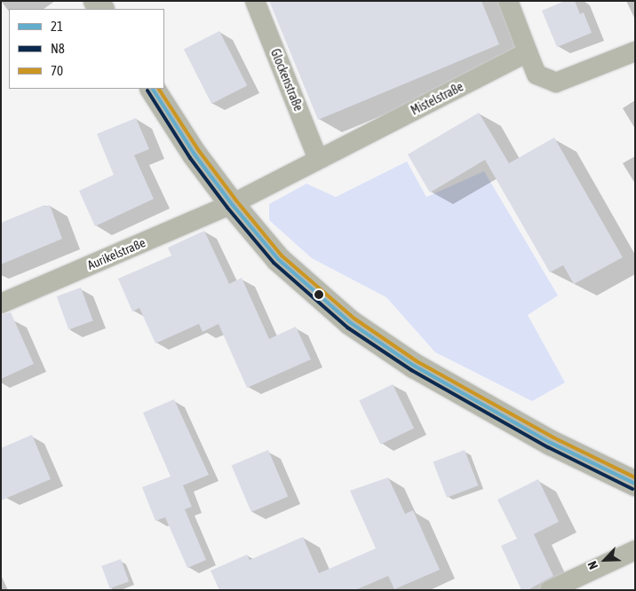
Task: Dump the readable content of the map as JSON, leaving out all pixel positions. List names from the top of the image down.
{
  "streets": {
    "street": ["Glockenstraße", "Mistelstraße", "Aurikelstraße"]
  },
  "crossings": [
    ["Glockenstraße", "Mistelstraße"],
    ["Mistelstraße", "Aurikelstraße"]
  ],
  "lines": ["transit line 21", "transit line 70", "transit line N8"],
  "legend": ["21", "N8", "70"],
  "north": "bottom left"
}
